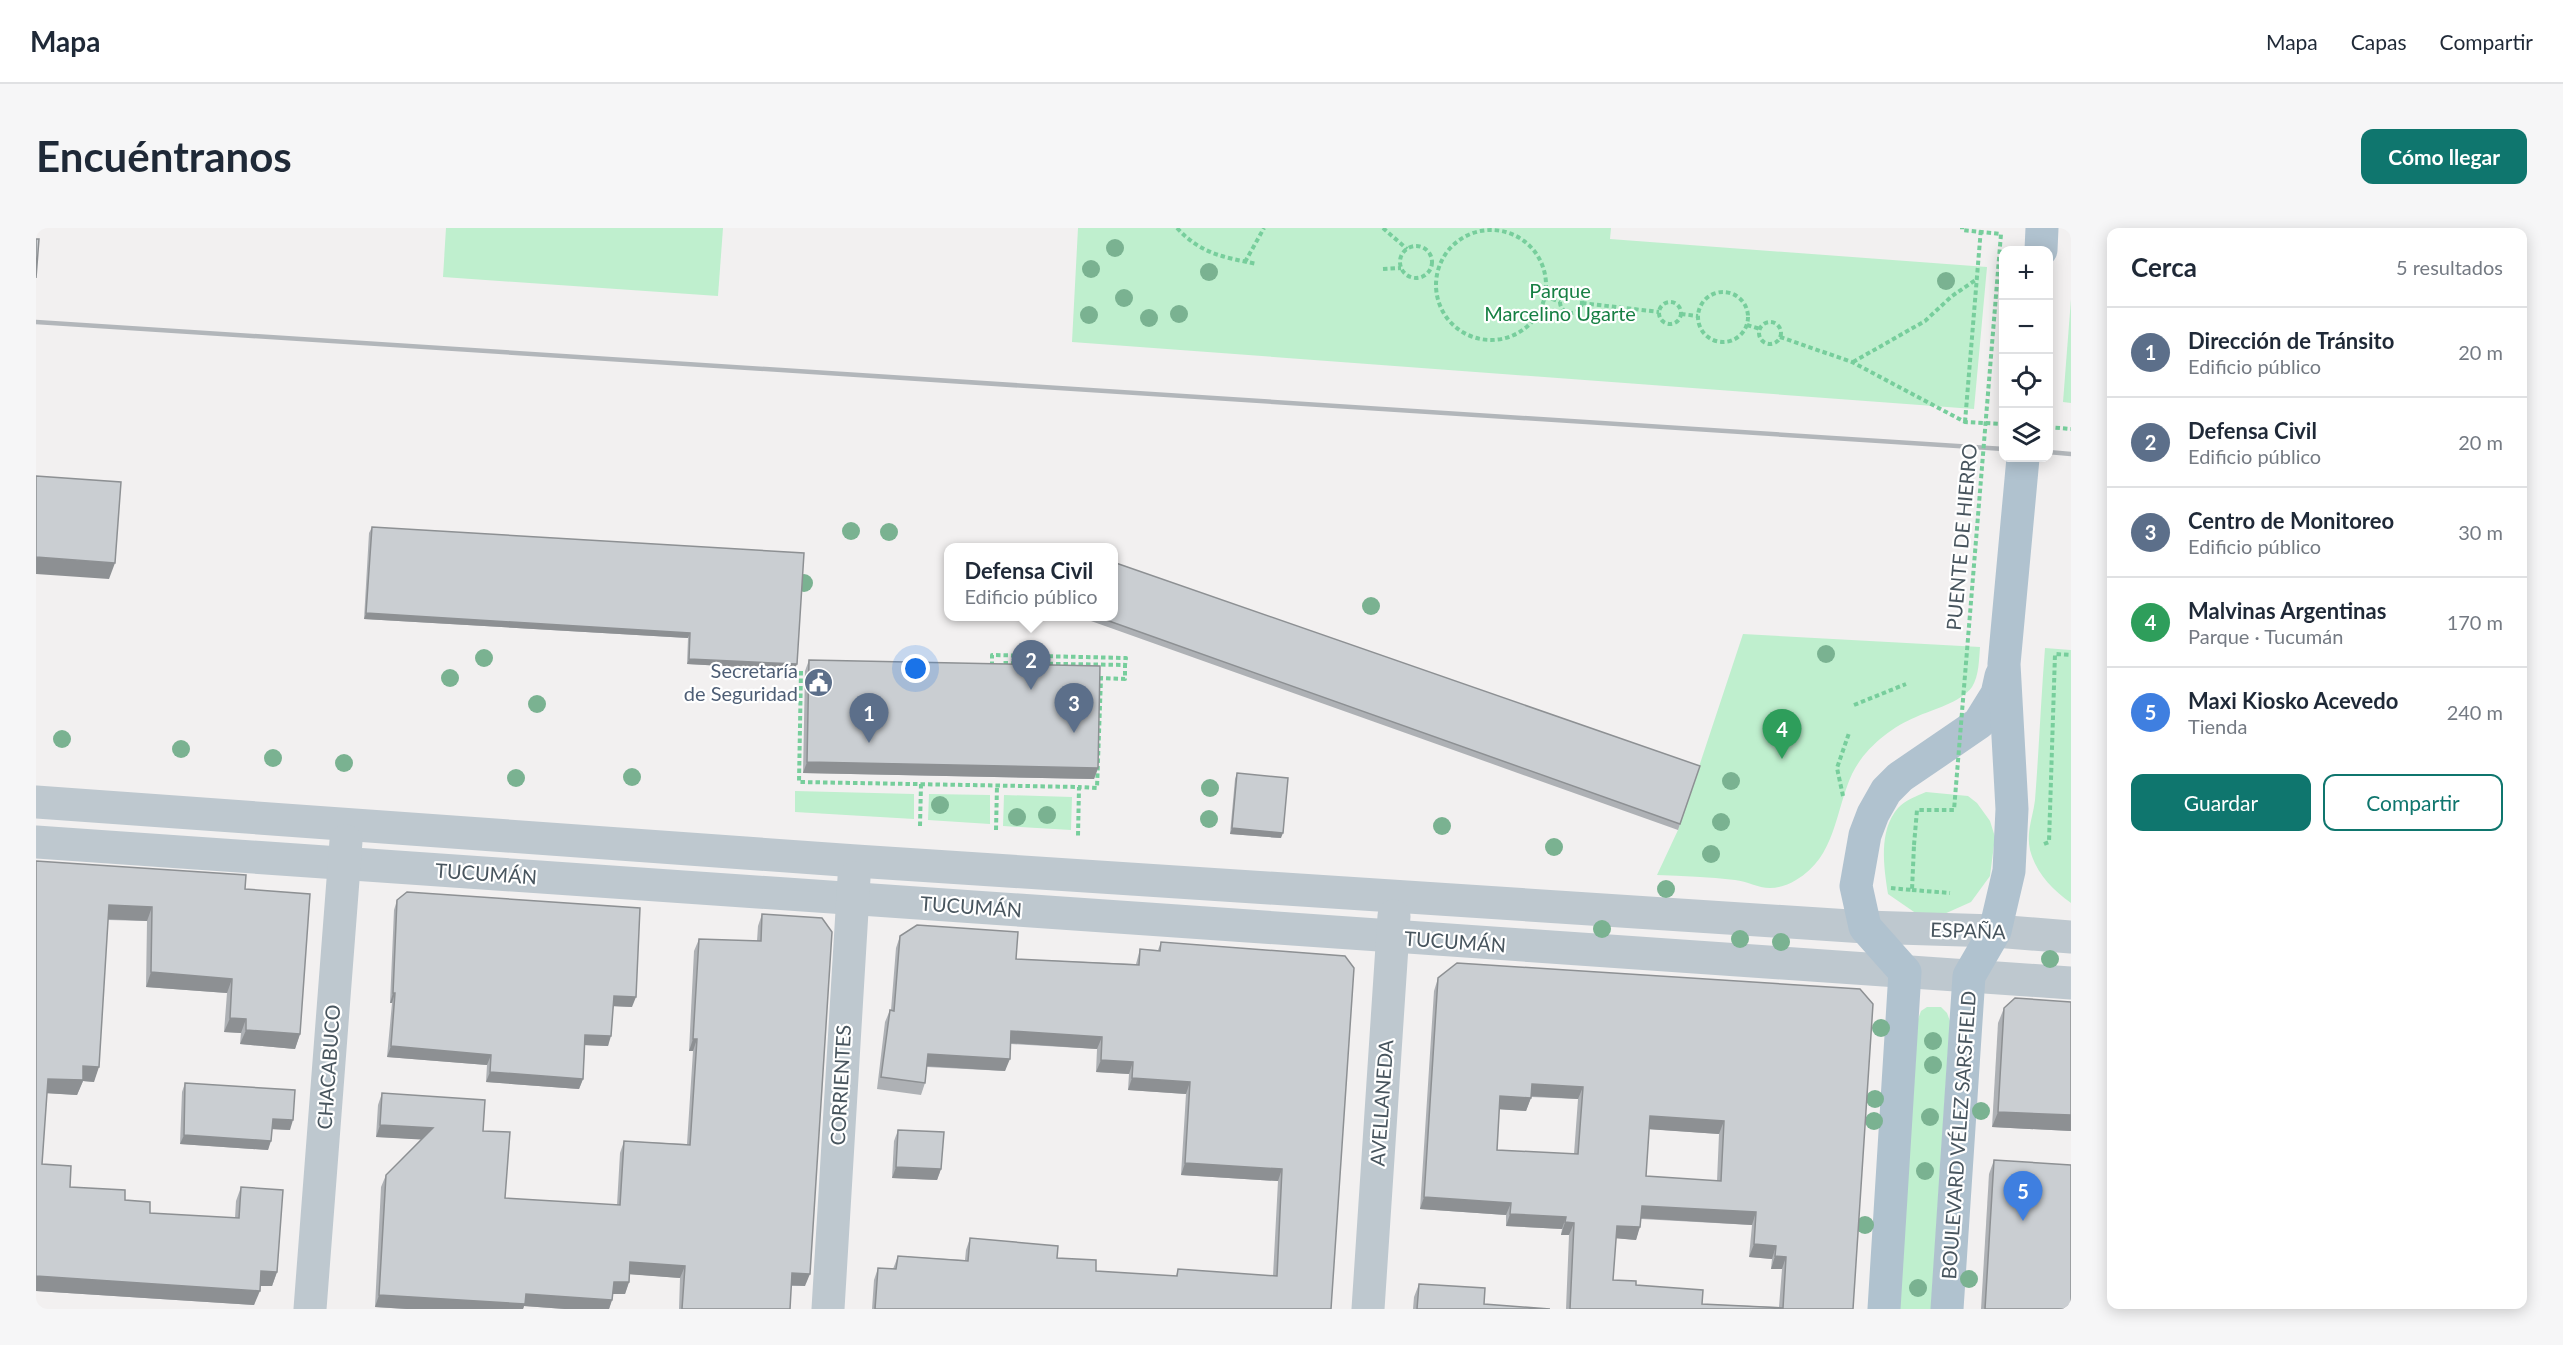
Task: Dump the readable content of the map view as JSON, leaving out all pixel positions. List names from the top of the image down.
{
  "streets": {
    "main road": ["BOULEVARD VÉLEZ SARSFIELD"],
    "street": [
      "TUCUMÁN",
      "ESPAÑA",
      "CHACABUCO",
      "CORRIENTES",
      "AVELLANEDA"
    ],
    "path": ["PUENTE DE HIERRO"]
  },
  "crossings": [
    ["TUCUMÁN", "ESPAÑA"],
    ["TUCUMÁN", "CHACABUCO"],
    ["TUCUMÁN", "CORRIENTES"],
    ["TUCUMÁN", "AVELLANEDA"],
    ["ESPAÑA", "BOULEVARD VÉLEZ SARSFIELD"]
  ],
  "parks": ["Parque Marcelino Ugarte"],
  "places": {
    "public building": ["Secretaría de Seguridad"]
  },
  "page": {
    "header": "Mapa",
    "nav": ["Mapa", "Capas", "Compartir"],
    "buttons": [
      "Cómo llegar",
      ["Guardar", "Compartir"]
    ],
    "title": "Encuéntranos",
    "heading": ["Cerca", "5 resultados"],
    "map_buttons": ["+", "−"],
    "list": [
      {
        "mark": "1",
        "name": "Dirección de Tránsito",
        "note": "Edificio público",
        "value": "20 m"
      },
      {
        "mark": "2",
        "name": "Defensa Civil",
        "note": "Edificio público",
        "value": "20 m"
      },
      {
        "mark": "3",
        "name": "Centro de Monitoreo",
        "note": "Edificio público",
        "value": "30 m"
      },
      {
        "mark": "4",
        "name": "Malvinas Argentinas",
        "note": "Parque · Tucumán",
        "value": "170 m"
      },
      {
        "mark": "5",
        "name": "Maxi Kiosko Acevedo",
        "note": "Tienda",
        "value": "240 m"
      }
    ],
    "popup": ["Defensa Civil", "Edificio público"],
    "pins": [
      "2",
      "3",
      "1",
      "4",
      "5"
    ]
  }
}
